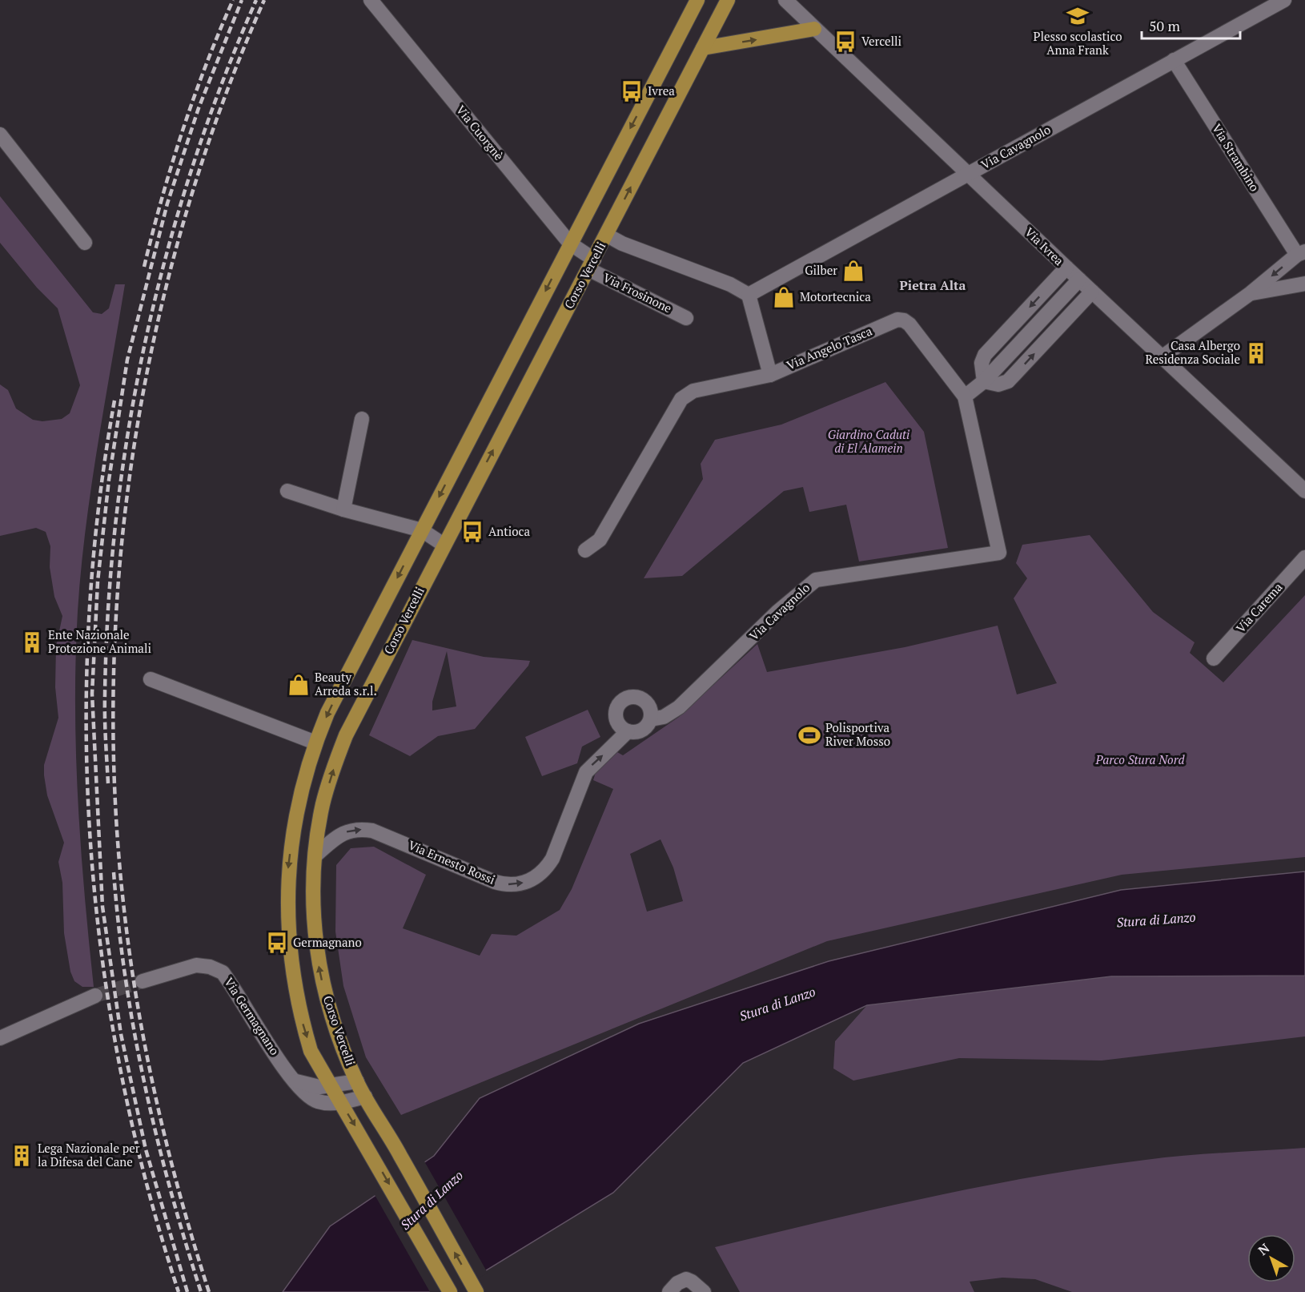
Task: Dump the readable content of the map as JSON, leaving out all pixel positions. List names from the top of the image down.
{
  "streets": {
    "main road": ["Corso Vercelli"],
    "street": [
      "Via Cuorgnè",
      "Via Cavagnolo",
      "Via Strambino",
      "Via Ivrea",
      "Via Frosinone",
      "Via Angelo Tasca",
      "Via Carema",
      "Via Ernesto Rossi",
      "Via Germagnano"
    ]
  },
  "crossings": [
    ["Via Cuorgnè", "Corso Vercelli"],
    ["Via Cuorgnè", "Via Frosinone"],
    ["Via Cavagnolo", "Via Strambino"],
    ["Via Cavagnolo", "Via Ivrea"],
    ["Via Cavagnolo", "Via Angelo Tasca"],
    ["Via Cavagnolo", "Via Ernesto Rossi"],
    ["Corso Vercelli", "Via Frosinone"],
    ["Corso Vercelli", "Via Ernesto Rossi"],
    ["Corso Vercelli", "Via Germagnano"]
  ],
  "one_way": ["Via Ernesto Rossi"],
  "districts": ["Pietra Alta"],
  "water": ["Stura di Lanzo"],
  "parks": ["Giardino Caduti di El Alamein", "Parco Stura Nord"],
  "places": {
    "school or university": ["Plesso scolastico Anna Frank"],
    "bus stop": [
      "Vercelli",
      "Ivrea",
      "Antioca",
      "Germagnano"
    ],
    "shop": ["Gilber", "Motortecnica", "Beauty Arreda s.r.l."],
    "building": ["Casa Albergo Residenza Sociale", "Ente Nazionale Protezione Animali", "Lega Nazionale per la Difesa del Cane"],
    "sports": ["Polisportiva River Mosso"]
  },
  "scale_bar": "50 m",
  "north": "top left"
}
